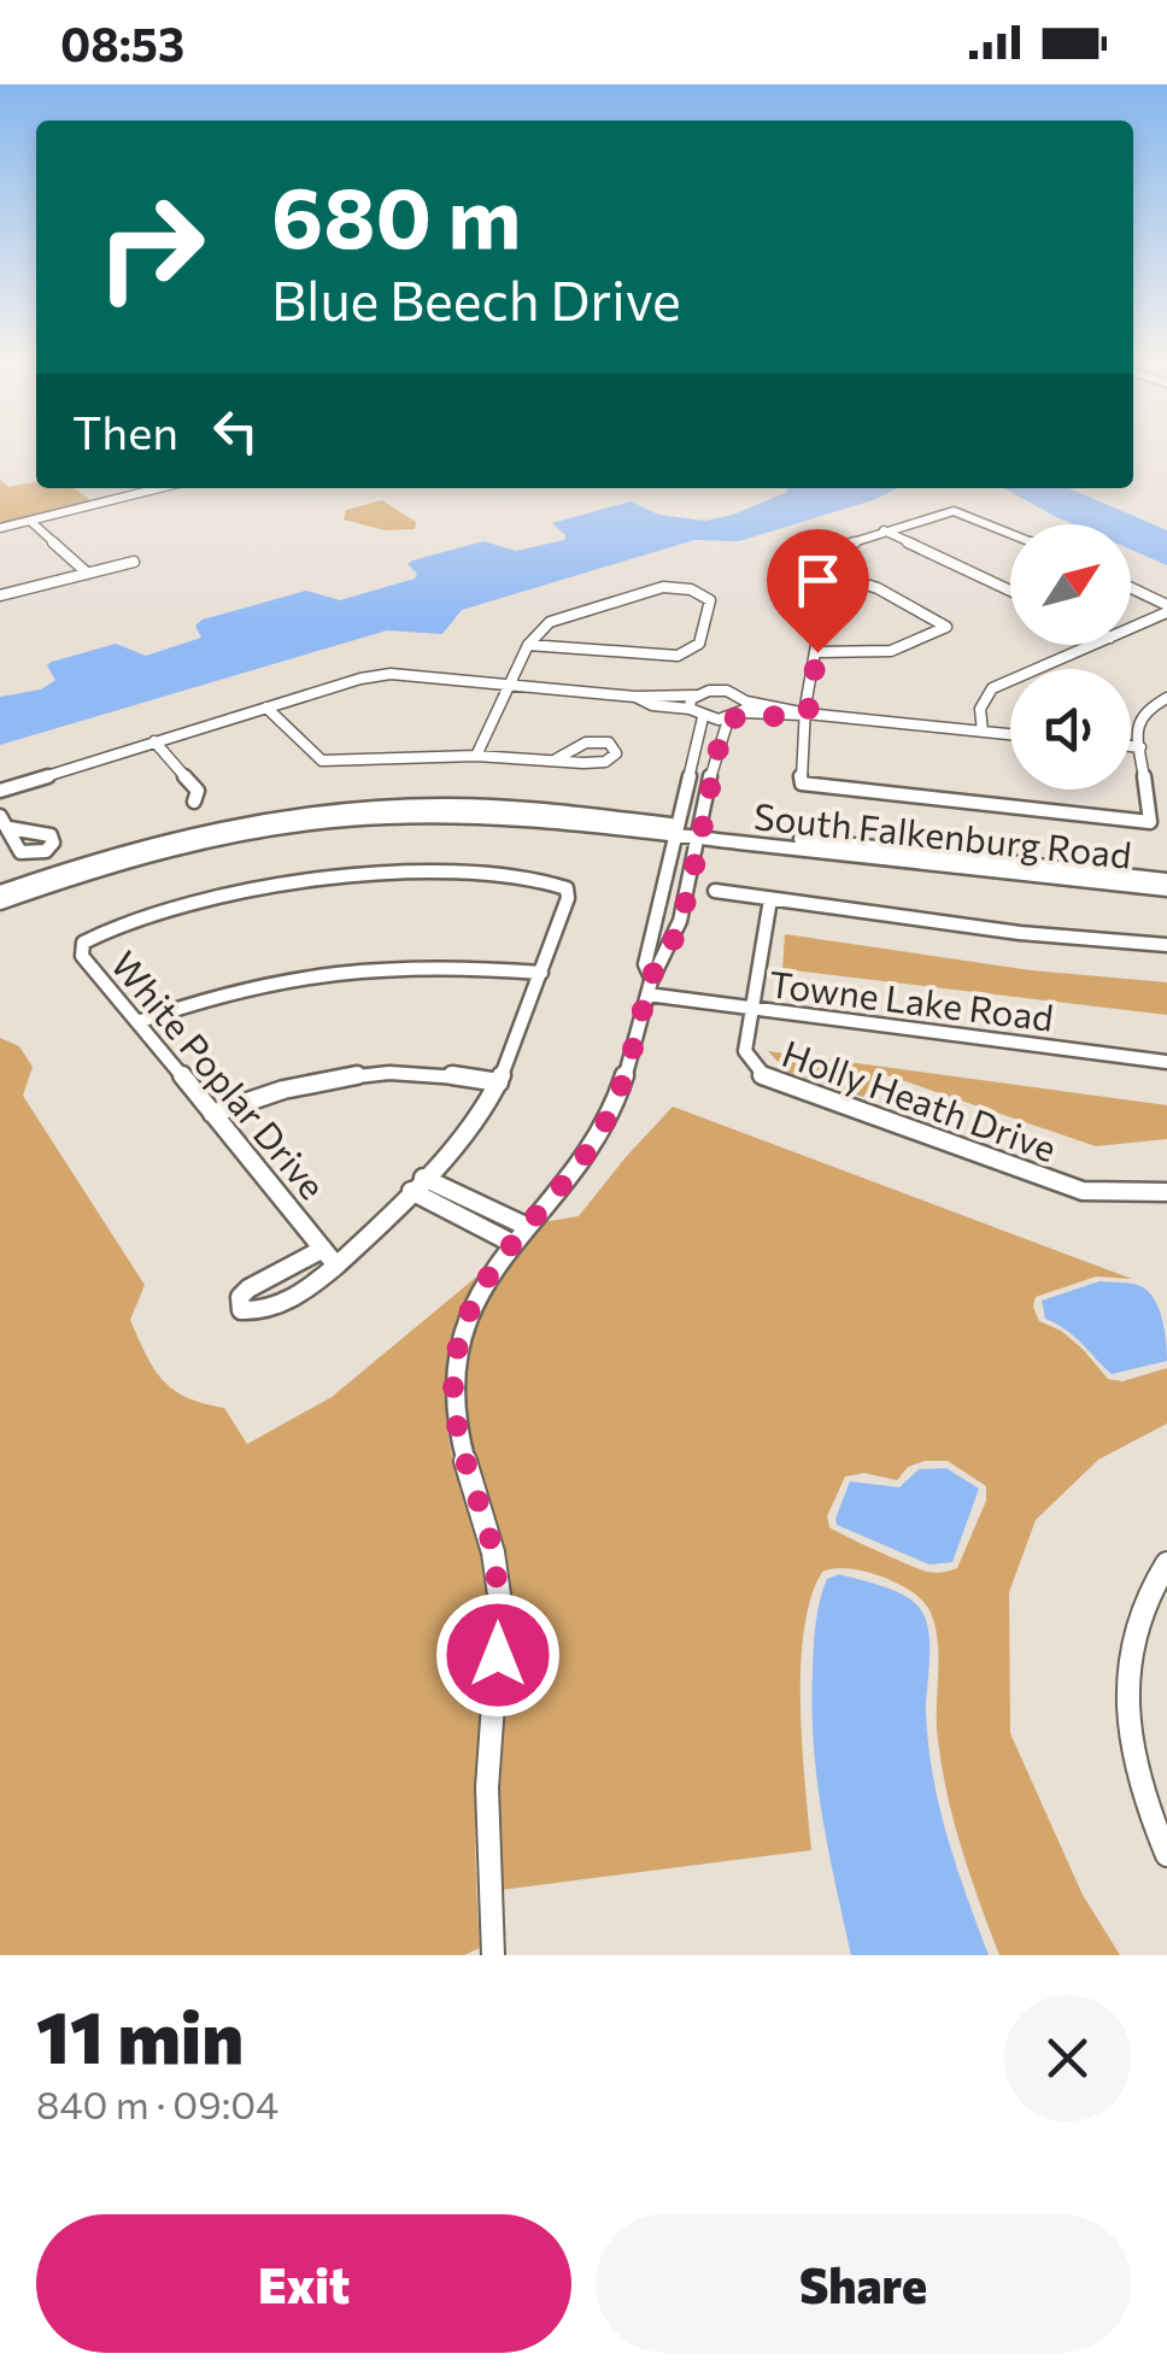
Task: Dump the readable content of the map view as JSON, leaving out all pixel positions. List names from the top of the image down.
{
  "streets": {
    "street": [
      "South Falkenburg Road",
      "Towne Lake Road",
      "White Poplar Drive",
      "Holly Heath Drive"
    ]
  },
  "crossings": [
    ["Towne Lake Road", "Holly Heath Drive"]
  ],
  "north": "top right",
  "page": {
    "status": "08:53",
    "turn": ["680 m", "Blue Beech Drive"],
    "then": "Then",
    "heading": ["11 min", "840 m · 09:04"],
    "buttons": ["Exit", "Share"]
  }
}
